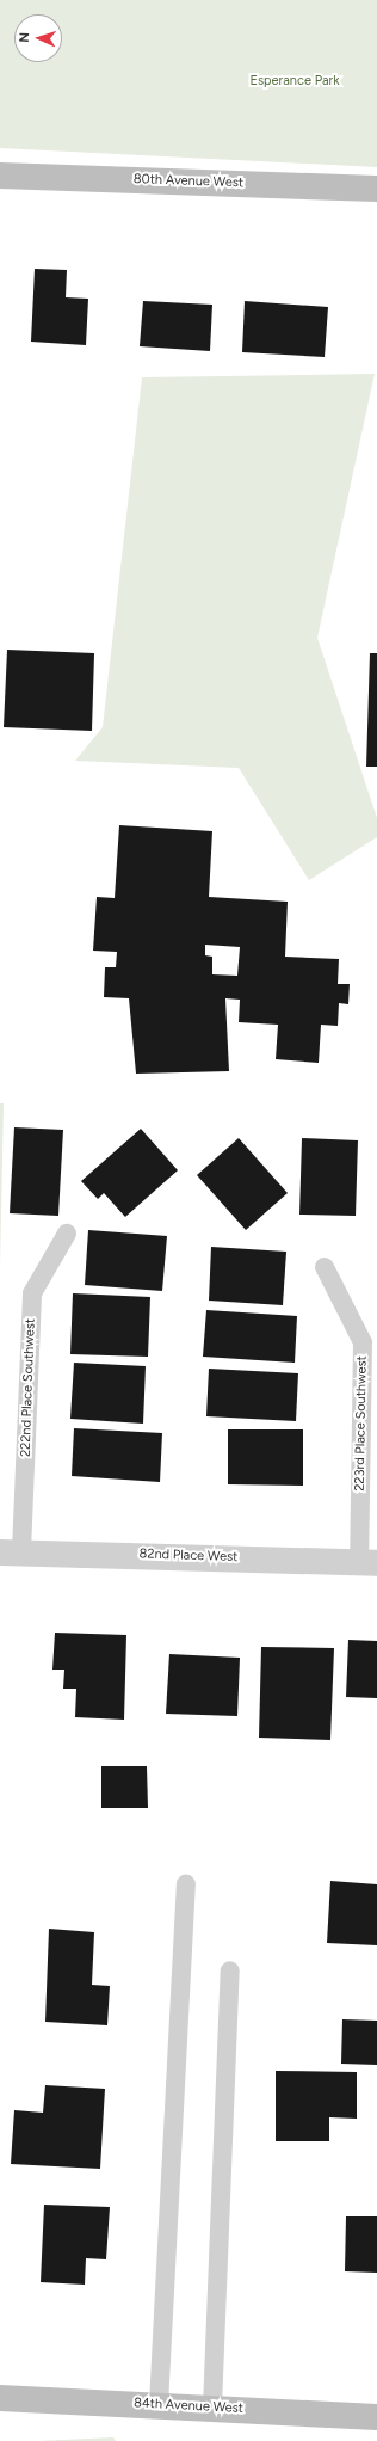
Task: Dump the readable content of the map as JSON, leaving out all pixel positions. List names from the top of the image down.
{
  "streets": {
    "street": ["80th Avenue West", "82nd Place West", "84th Avenue West"],
    "lane": ["222nd Place Southwest", "223rd Place Southwest"]
  },
  "crossings": [
    ["222nd Place Southwest", "82nd Place West"],
    ["223rd Place Southwest", "82nd Place West"]
  ],
  "parks": ["Esperance Park"],
  "north": "left"
}
